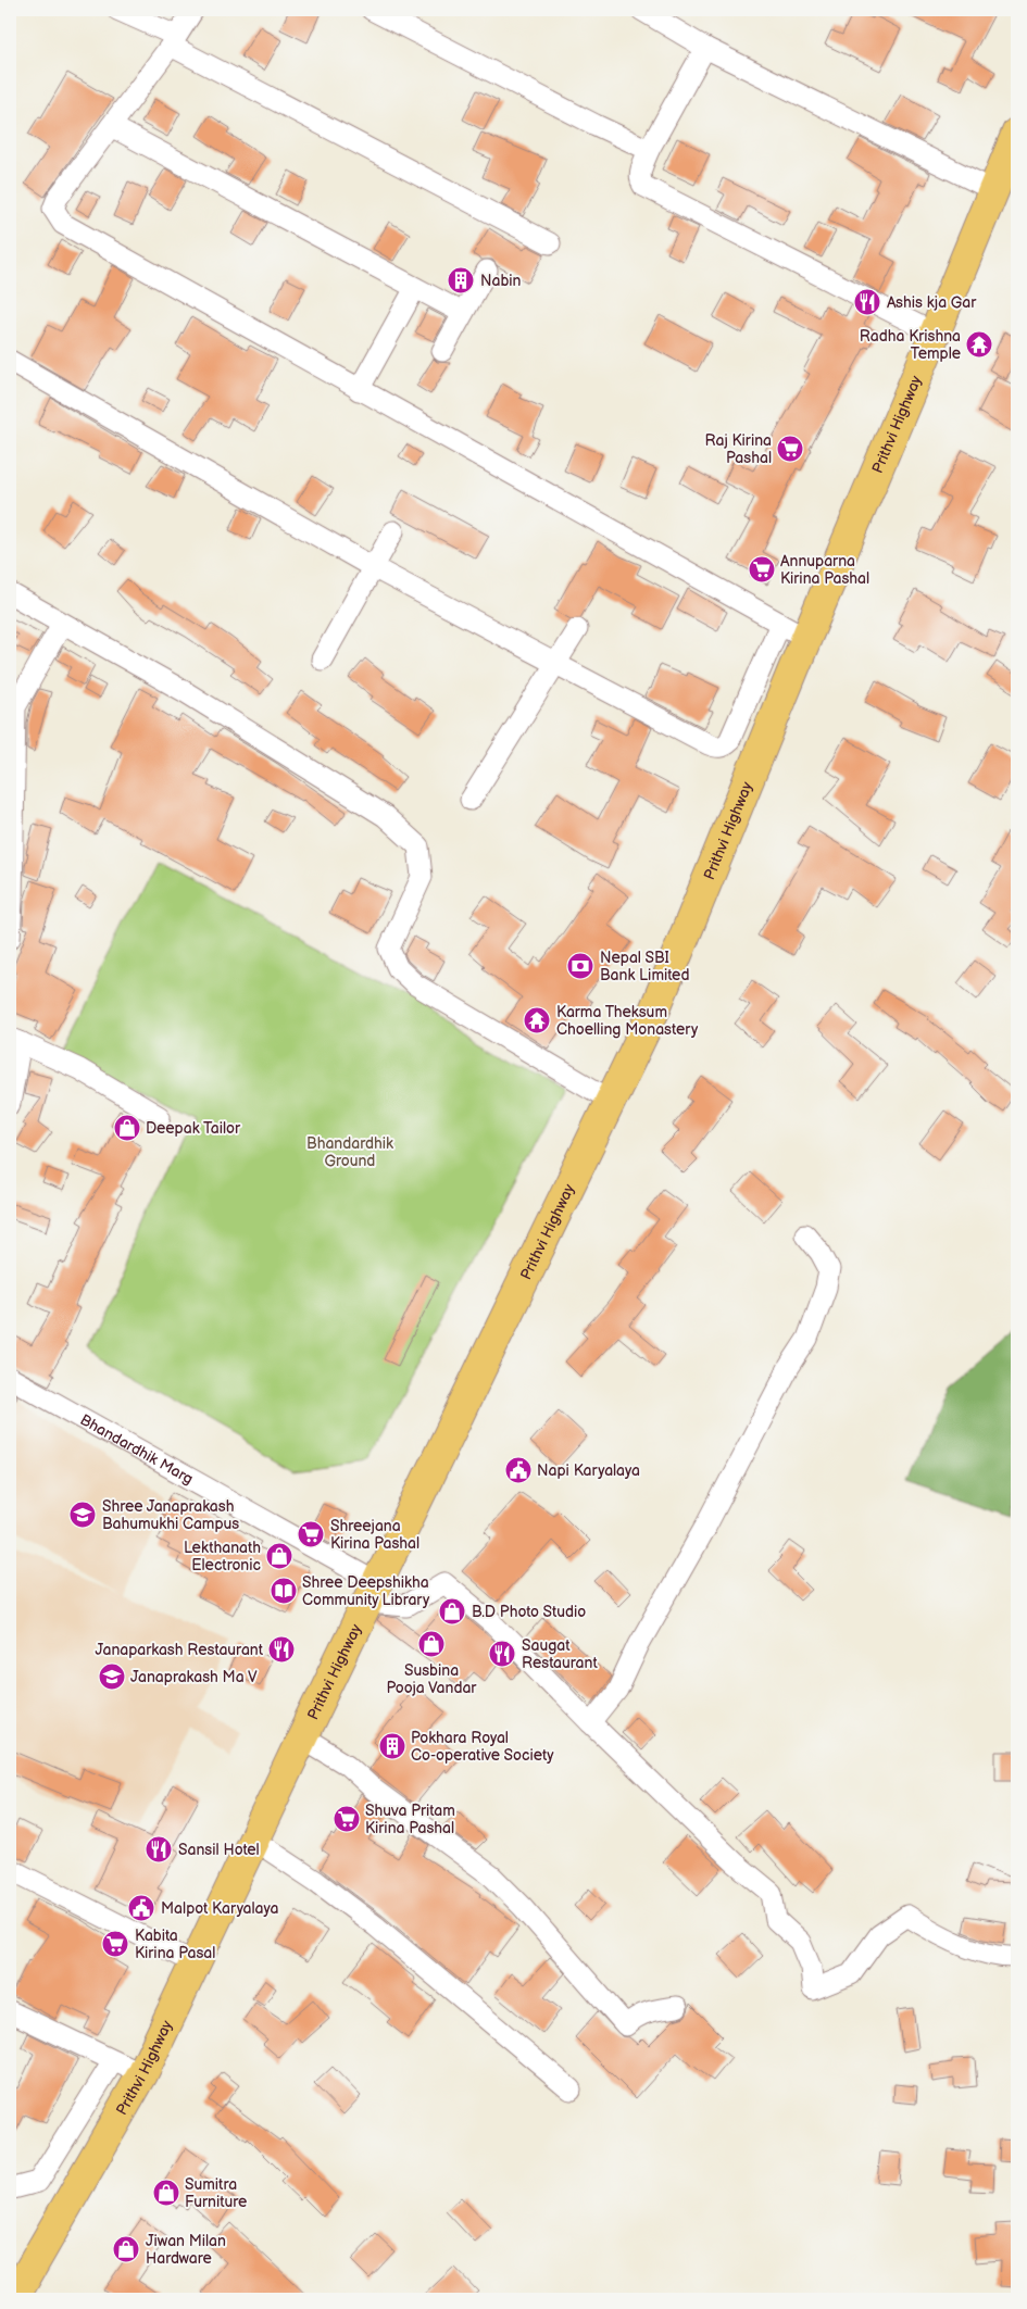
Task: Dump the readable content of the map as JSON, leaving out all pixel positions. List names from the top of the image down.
{
  "streets": {
    "highway": ["Prithvi Highway"],
    "street": ["Bhandardhik Marg"]
  },
  "crossings": [
    ["Prithvi Highway", "Bhandardhik Marg"]
  ],
  "parks": ["Bhandardhik Ground"],
  "places": {
    "building": ["Nabin", "Pokhara Royal Co-operative Society"],
    "restaurant": [
      "Ashis kja Gar",
      "Janaparkash Restaurant",
      "Saugat Restaurant",
      "Sansil Hotel"
    ],
    "temple": ["Radha Krishna Temple", "Karma Theksum Choelling Monastery"],
    "supermarket": [
      "Raj Kirina Pashal",
      "Annuparna Kirina Pashal",
      "Shreejana Kirina Pashal",
      "Shuva Pritam Kirina Pashal",
      "Kabita Kirina Pasal"
    ],
    "bank": ["Nepal SBI Bank Limited"],
    "shop": [
      "Deepak Tailor",
      "Lekthanath Electronic",
      "B.D Photo Studio",
      "Susbina Pooja Vandar",
      "Sumitra Furniture",
      "Jiwan Milan Hardware"
    ],
    "public building": ["Napi Karyalaya", "Malpot Karyalaya"],
    "school or university": ["Shree Janaprakash Bahumukhi Campus", "Janaprakash Ma V"],
    "library": ["Shree Deepshikha Community Library"]
  }
}
